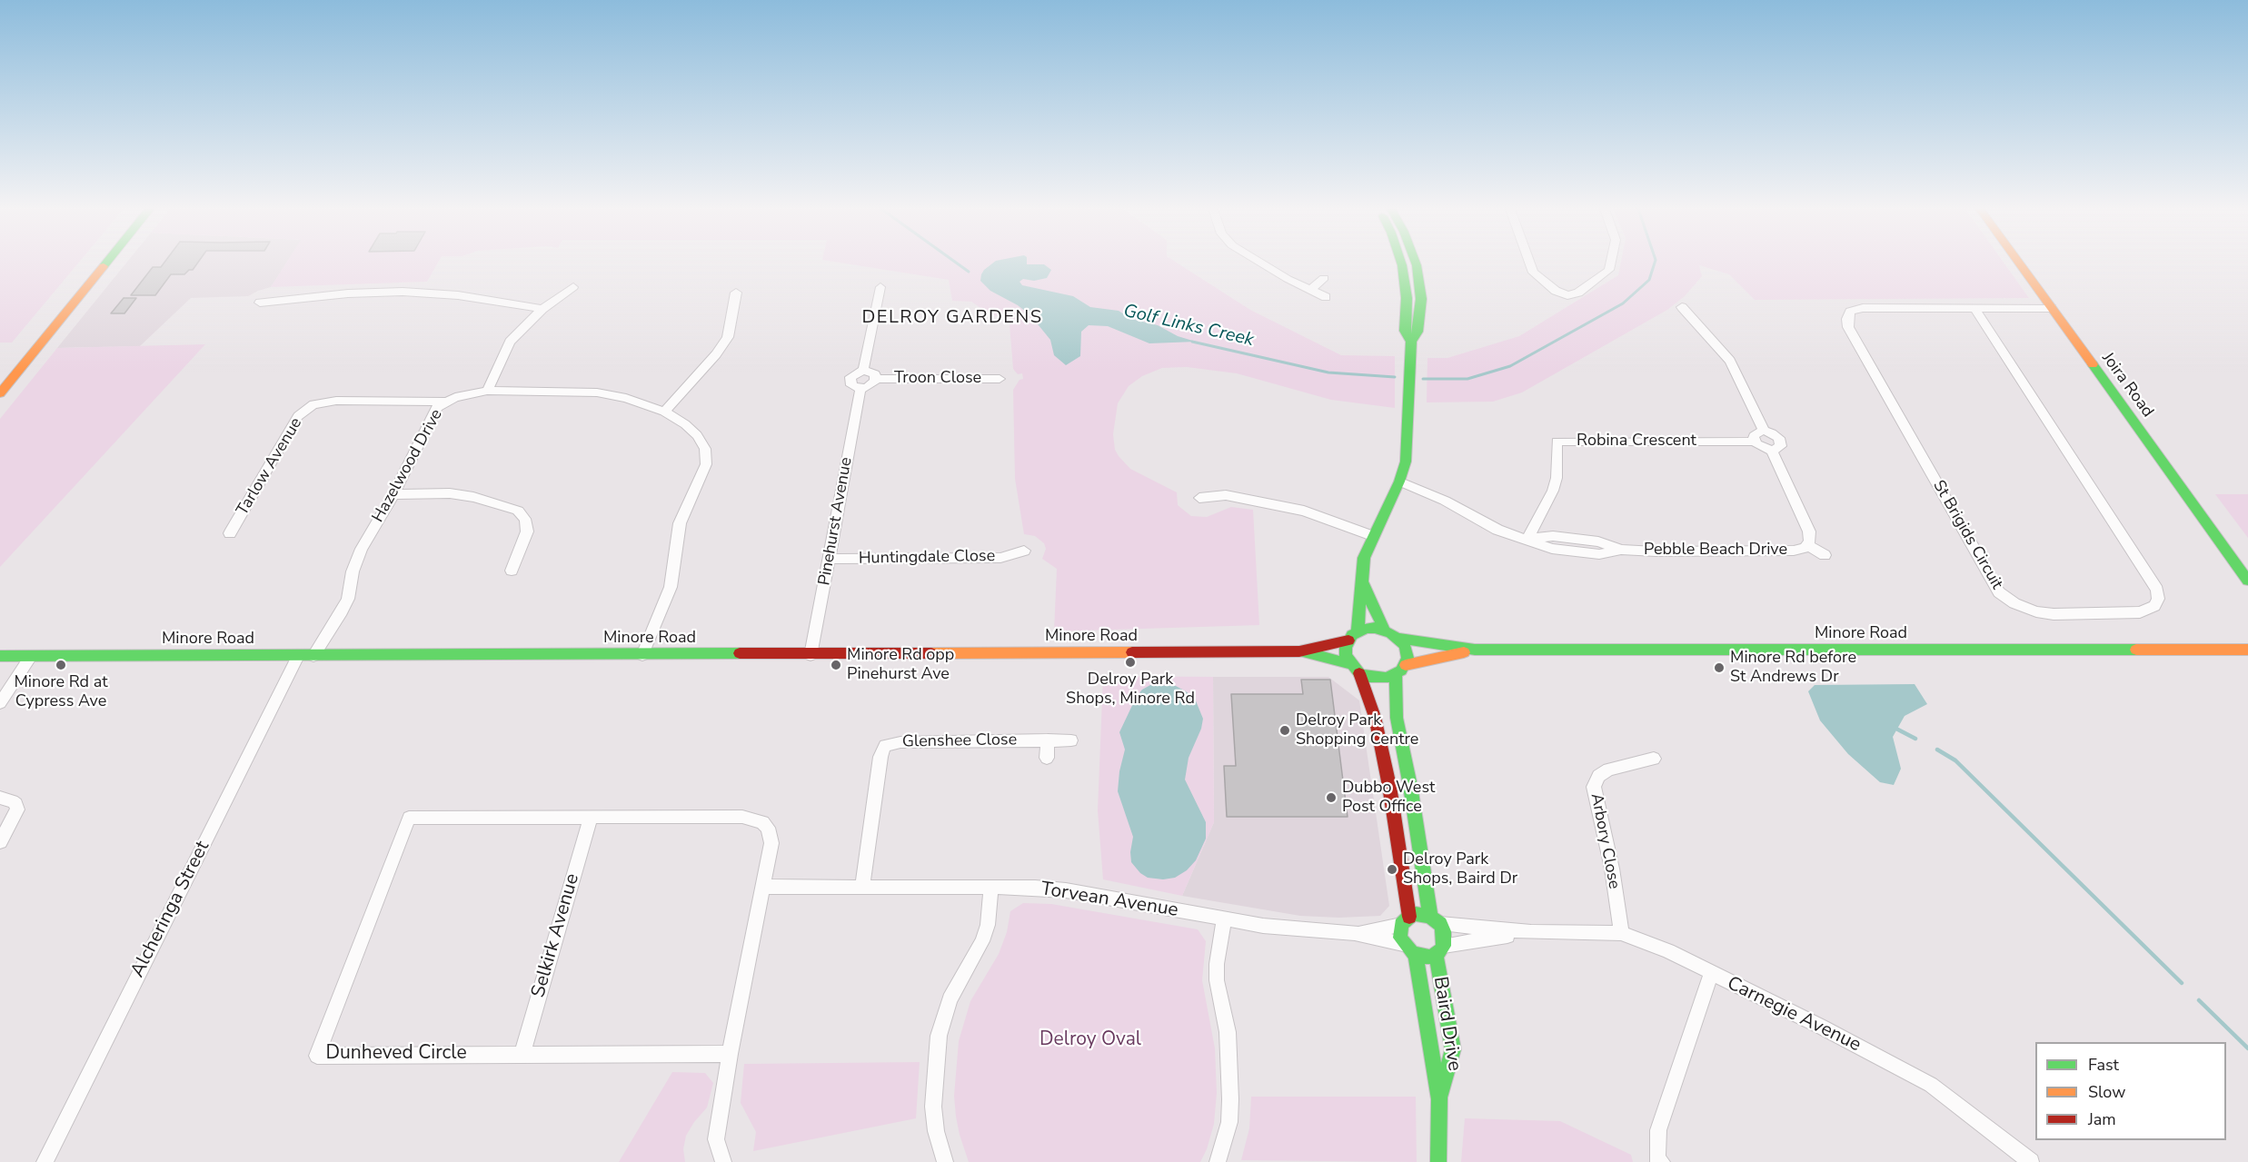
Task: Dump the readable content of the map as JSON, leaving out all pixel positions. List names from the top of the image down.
{
  "streets": {
    "main road": ["Joira Road", "Minore Road", "Baird Drive"],
    "street": [
      "Troon Close",
      "Robina Crescent",
      "Hazelwood Drive",
      "Tarlow Avenue",
      "Pinehurst Avenue",
      "St Brigids Circuit",
      "Pebble Beach Drive",
      "Huntingdale Close",
      "Glenshee Close",
      "Arbory Close",
      "Torvean Avenue",
      "Alcheringa Street",
      "Selkirk Avenue",
      "Carnegie Avenue",
      "Dunheved Circle"
    ]
  },
  "crossings": [
    ["Troon Close", "Pinehurst Avenue"],
    ["Joira Road", "St Brigids Circuit"],
    ["Robina Crescent", "Pebble Beach Drive"],
    ["Hazelwood Drive", "Tarlow Avenue"],
    ["Hazelwood Drive", "Minore Road"],
    ["Hazelwood Drive", "Alcheringa Street"],
    ["Pinehurst Avenue", "Huntingdale Close"],
    ["Pinehurst Avenue", "Minore Road"],
    ["Minore Road", "Alcheringa Street"],
    ["Glenshee Close", "Torvean Avenue"],
    ["Arbory Close", "Carnegie Avenue"],
    ["Torvean Avenue", "Carnegie Avenue"],
    ["Torvean Avenue", "Baird Drive"],
    ["Torvean Avenue", "Dunheved Circle"],
    ["Selkirk Avenue", "Dunheved Circle"],
    ["Carnegie Avenue", "Baird Drive"]
  ],
  "districts": ["DELROY GARDENS"],
  "water": ["Golf Links Creek"],
  "parks": ["Delroy Oval"],
  "places": [
    "Delroy Park Shops, Minore Rd",
    "Minore Rd at Cypress Ave",
    "Minore Rd opp Pinehurst Ave",
    "Minore Rd before St Andrews Dr",
    "Delroy Park Shopping Centre",
    "Dubbo West Post Office",
    "Delroy Park Shops, Baird Dr"
  ],
  "legend": ["Fast", "Slow", "Jam"]
}
